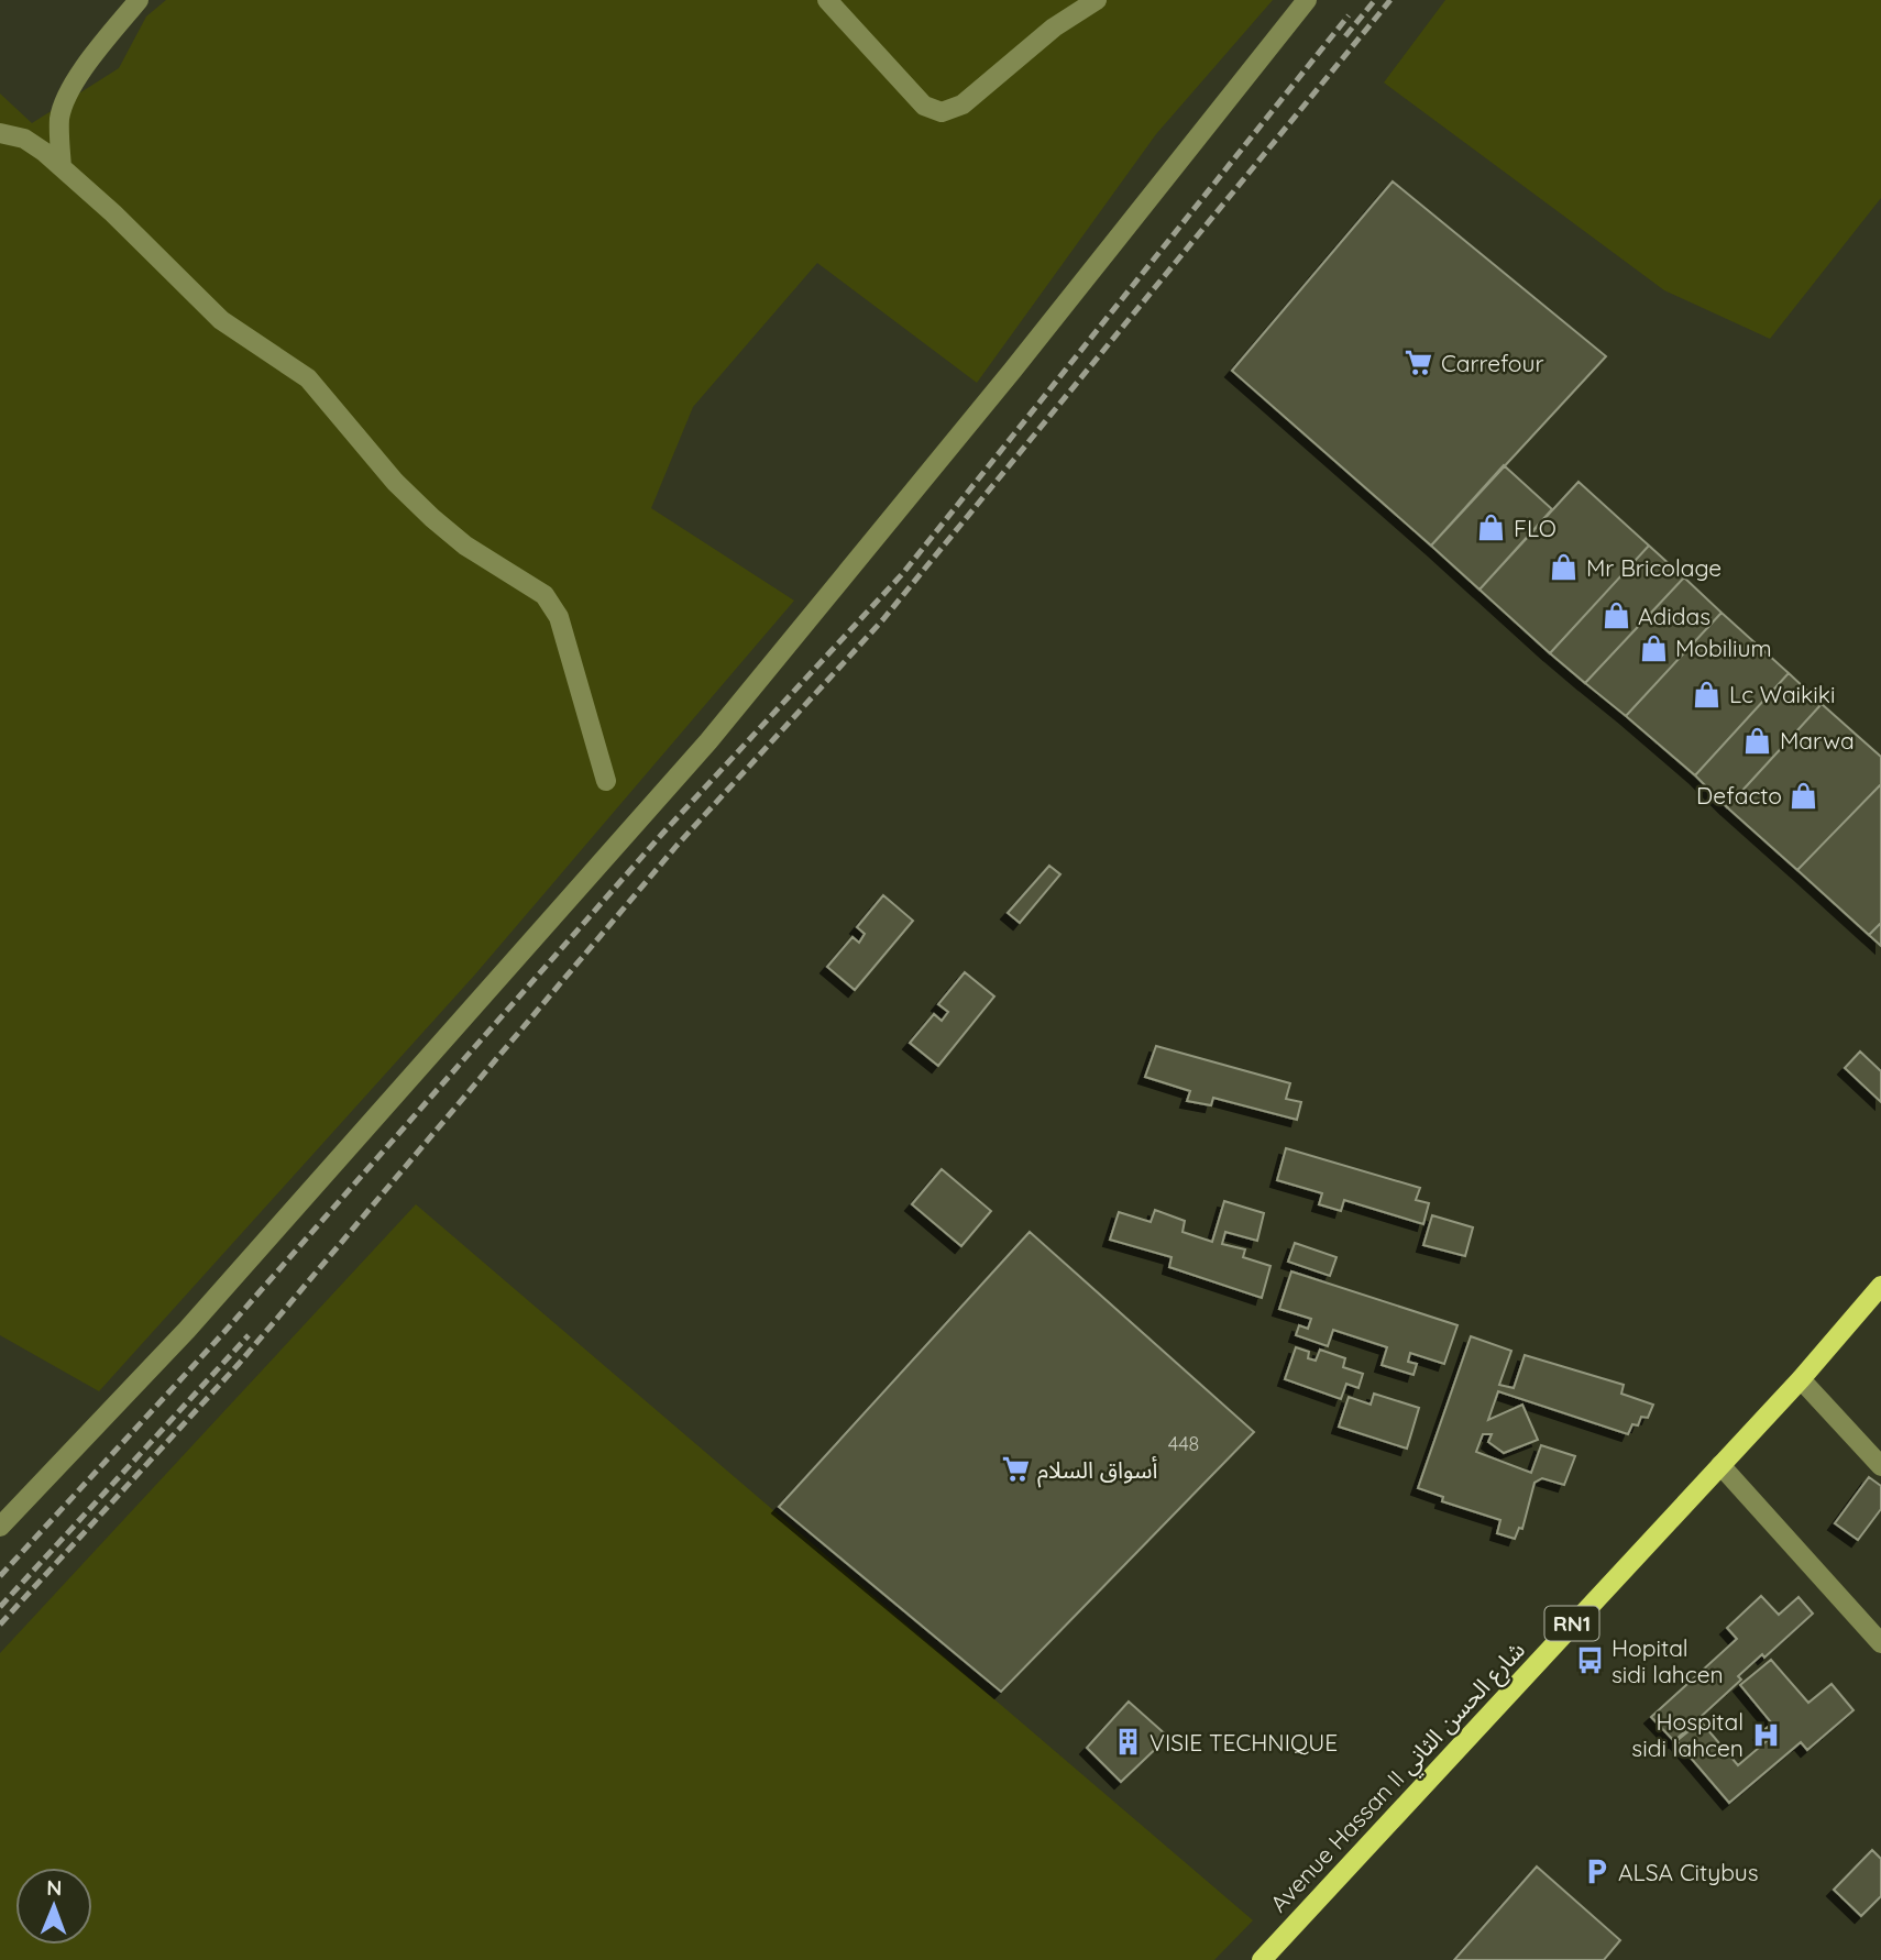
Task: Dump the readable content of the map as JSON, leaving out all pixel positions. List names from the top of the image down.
{
  "streets": {
    "main road": ["RN1", "Avenue Hassan II شارع الحسن الثاني"]
  },
  "places": {
    "supermarket": ["Carrefour", "أسواق السلام"],
    "shop": [
      "FLO",
      "Mr Bricolage",
      "Adidas",
      "Mobilium",
      "Lc Waikiki",
      "Marwa",
      "Defacto"
    ],
    "bus stop": ["Hopital sidi lahcen"],
    "hospital": ["Hospital sidi lahcen"],
    "building": ["VISIE TECHNIQUE"],
    "parking": ["ALSA Citybus"]
  },
  "house_numbers": ["448"],
  "north": "top"
}
